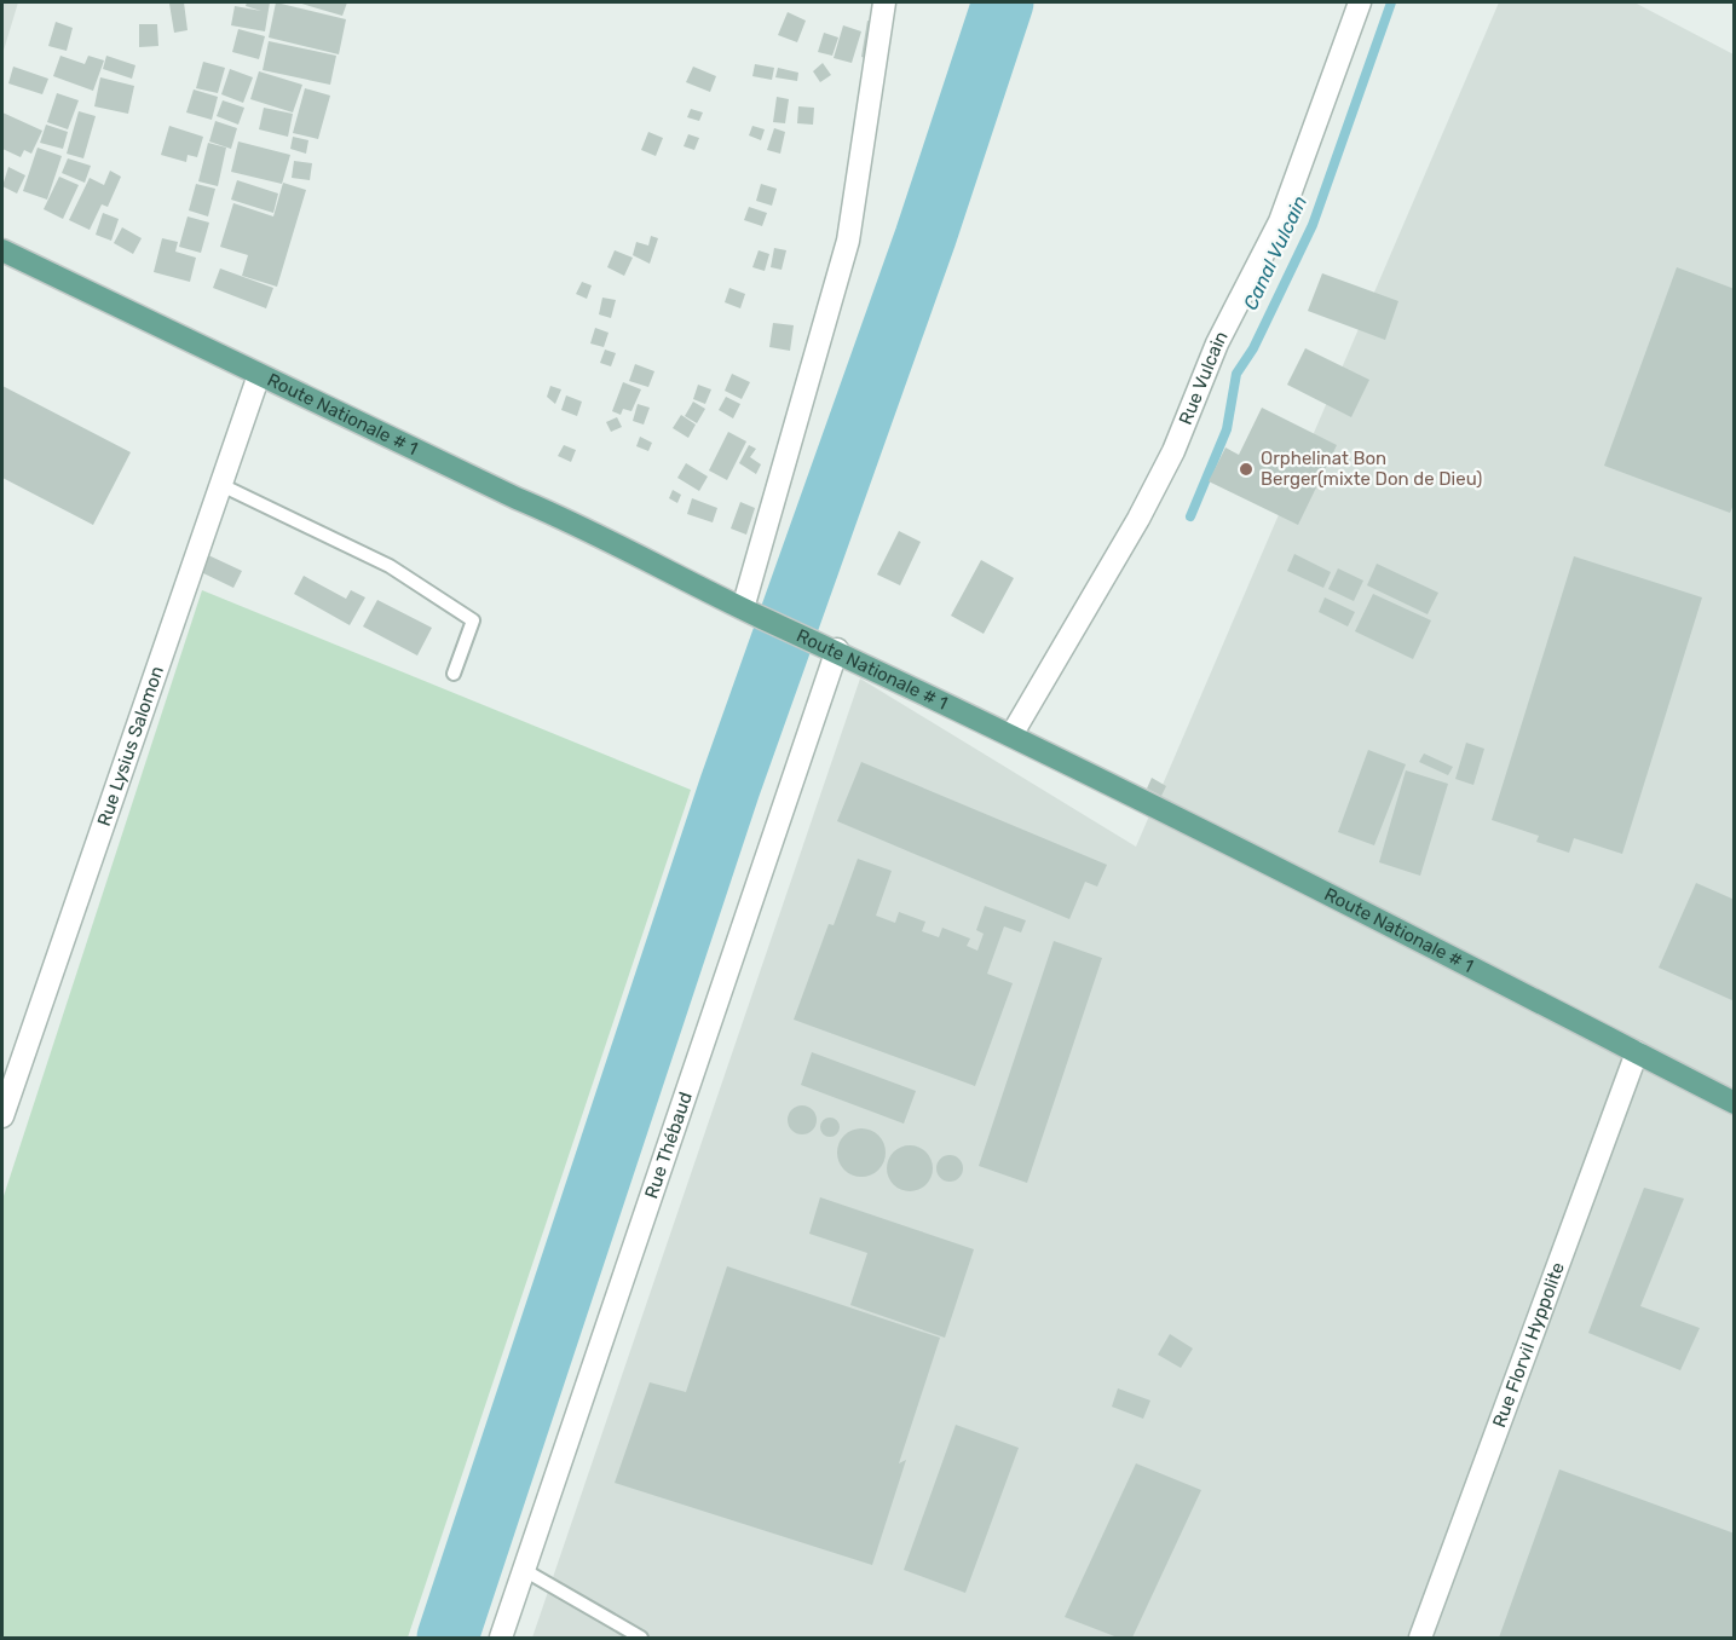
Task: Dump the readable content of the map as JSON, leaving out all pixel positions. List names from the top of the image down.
{
  "streets": {
    "main road": ["Route Nationale # 1"],
    "street": [
      "Rue Vulcain",
      "Rue Lysius Salomon",
      "Rue Thébaud",
      "Rue Florvil Hyppolite"
    ]
  },
  "crossings": [
    ["Rue Vulcain", "Route Nationale # 1"],
    ["Route Nationale # 1", "Rue Lysius Salomon"],
    ["Route Nationale # 1", "Rue Thébaud"],
    ["Route Nationale # 1", "Rue Florvil Hyppolite"]
  ],
  "water": ["Canal Vulcain"],
  "places": ["Orphelinat Bon Berger(mixte Don de Dieu)"]
}
